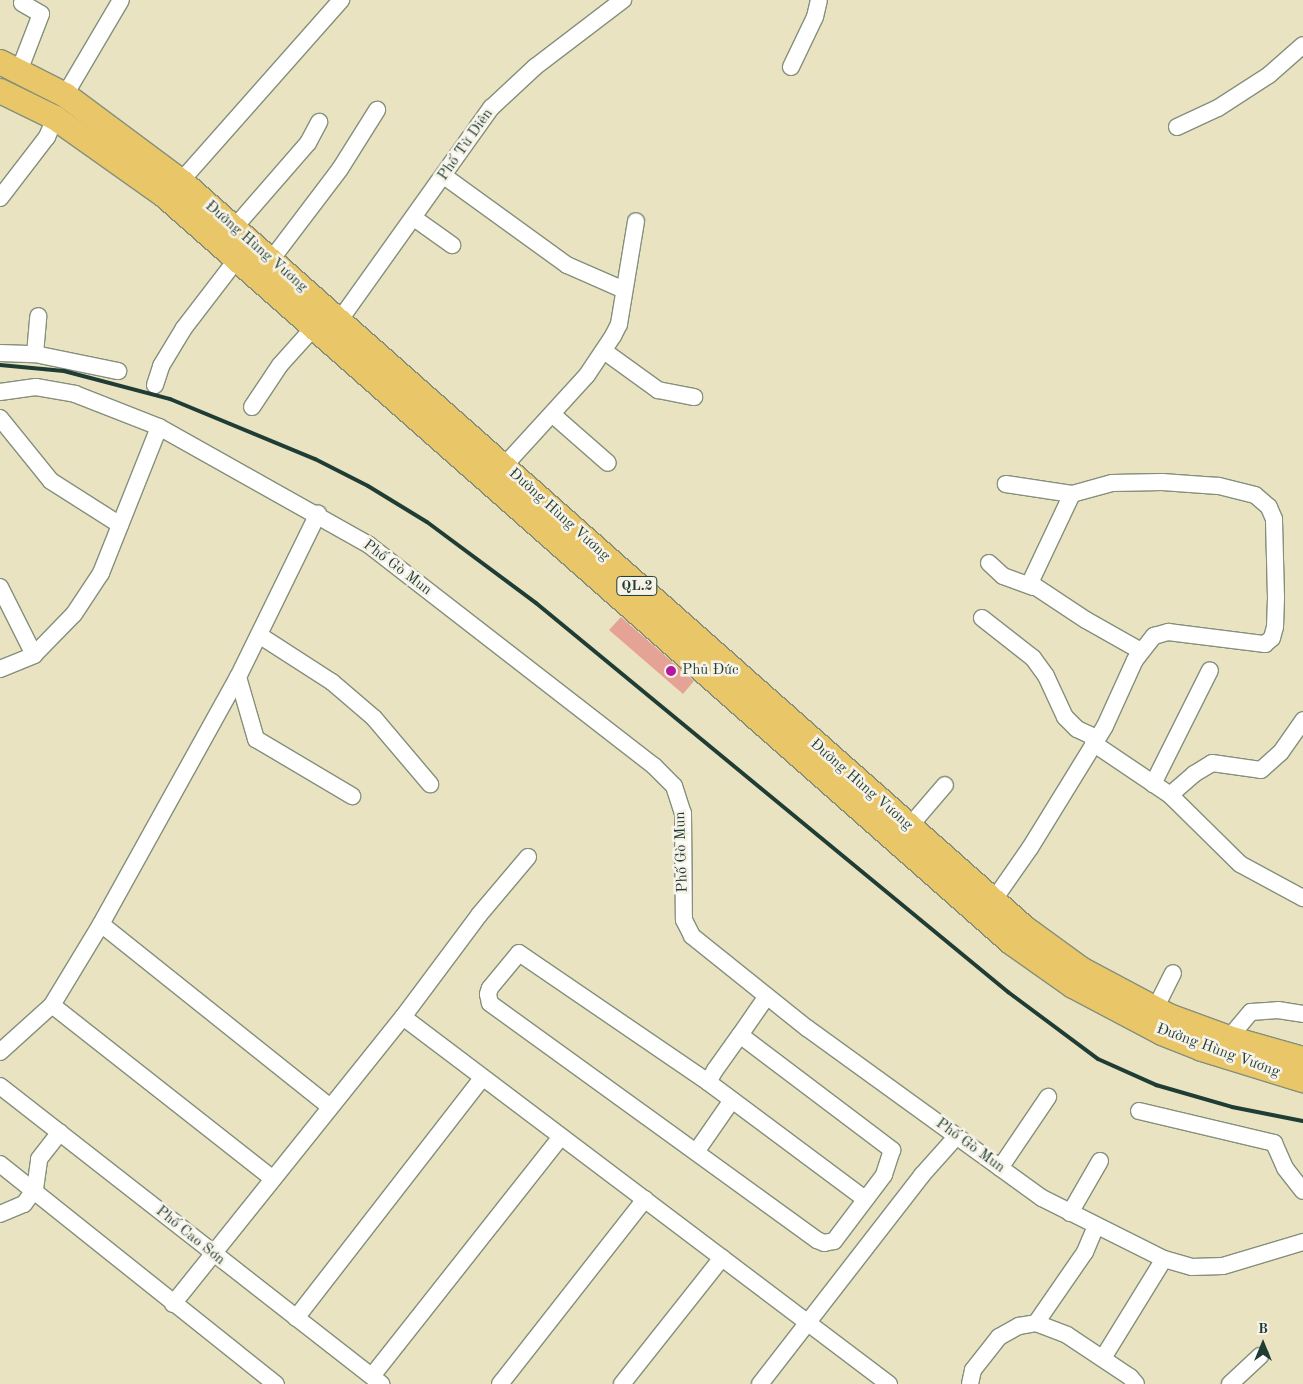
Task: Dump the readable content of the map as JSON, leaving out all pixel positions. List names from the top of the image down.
{
  "streets": {
    "highway": ["Đường Hùng Vương", "QL.2"],
    "street": ["Phố Từ Diên", "Phố Gò Mun", "Phố Cao Sơn"]
  },
  "crossings": [
    ["Phố Từ Diên", "Đường Hùng Vương"]
  ],
  "places": ["Phủ Đức"],
  "north": "top"
}
